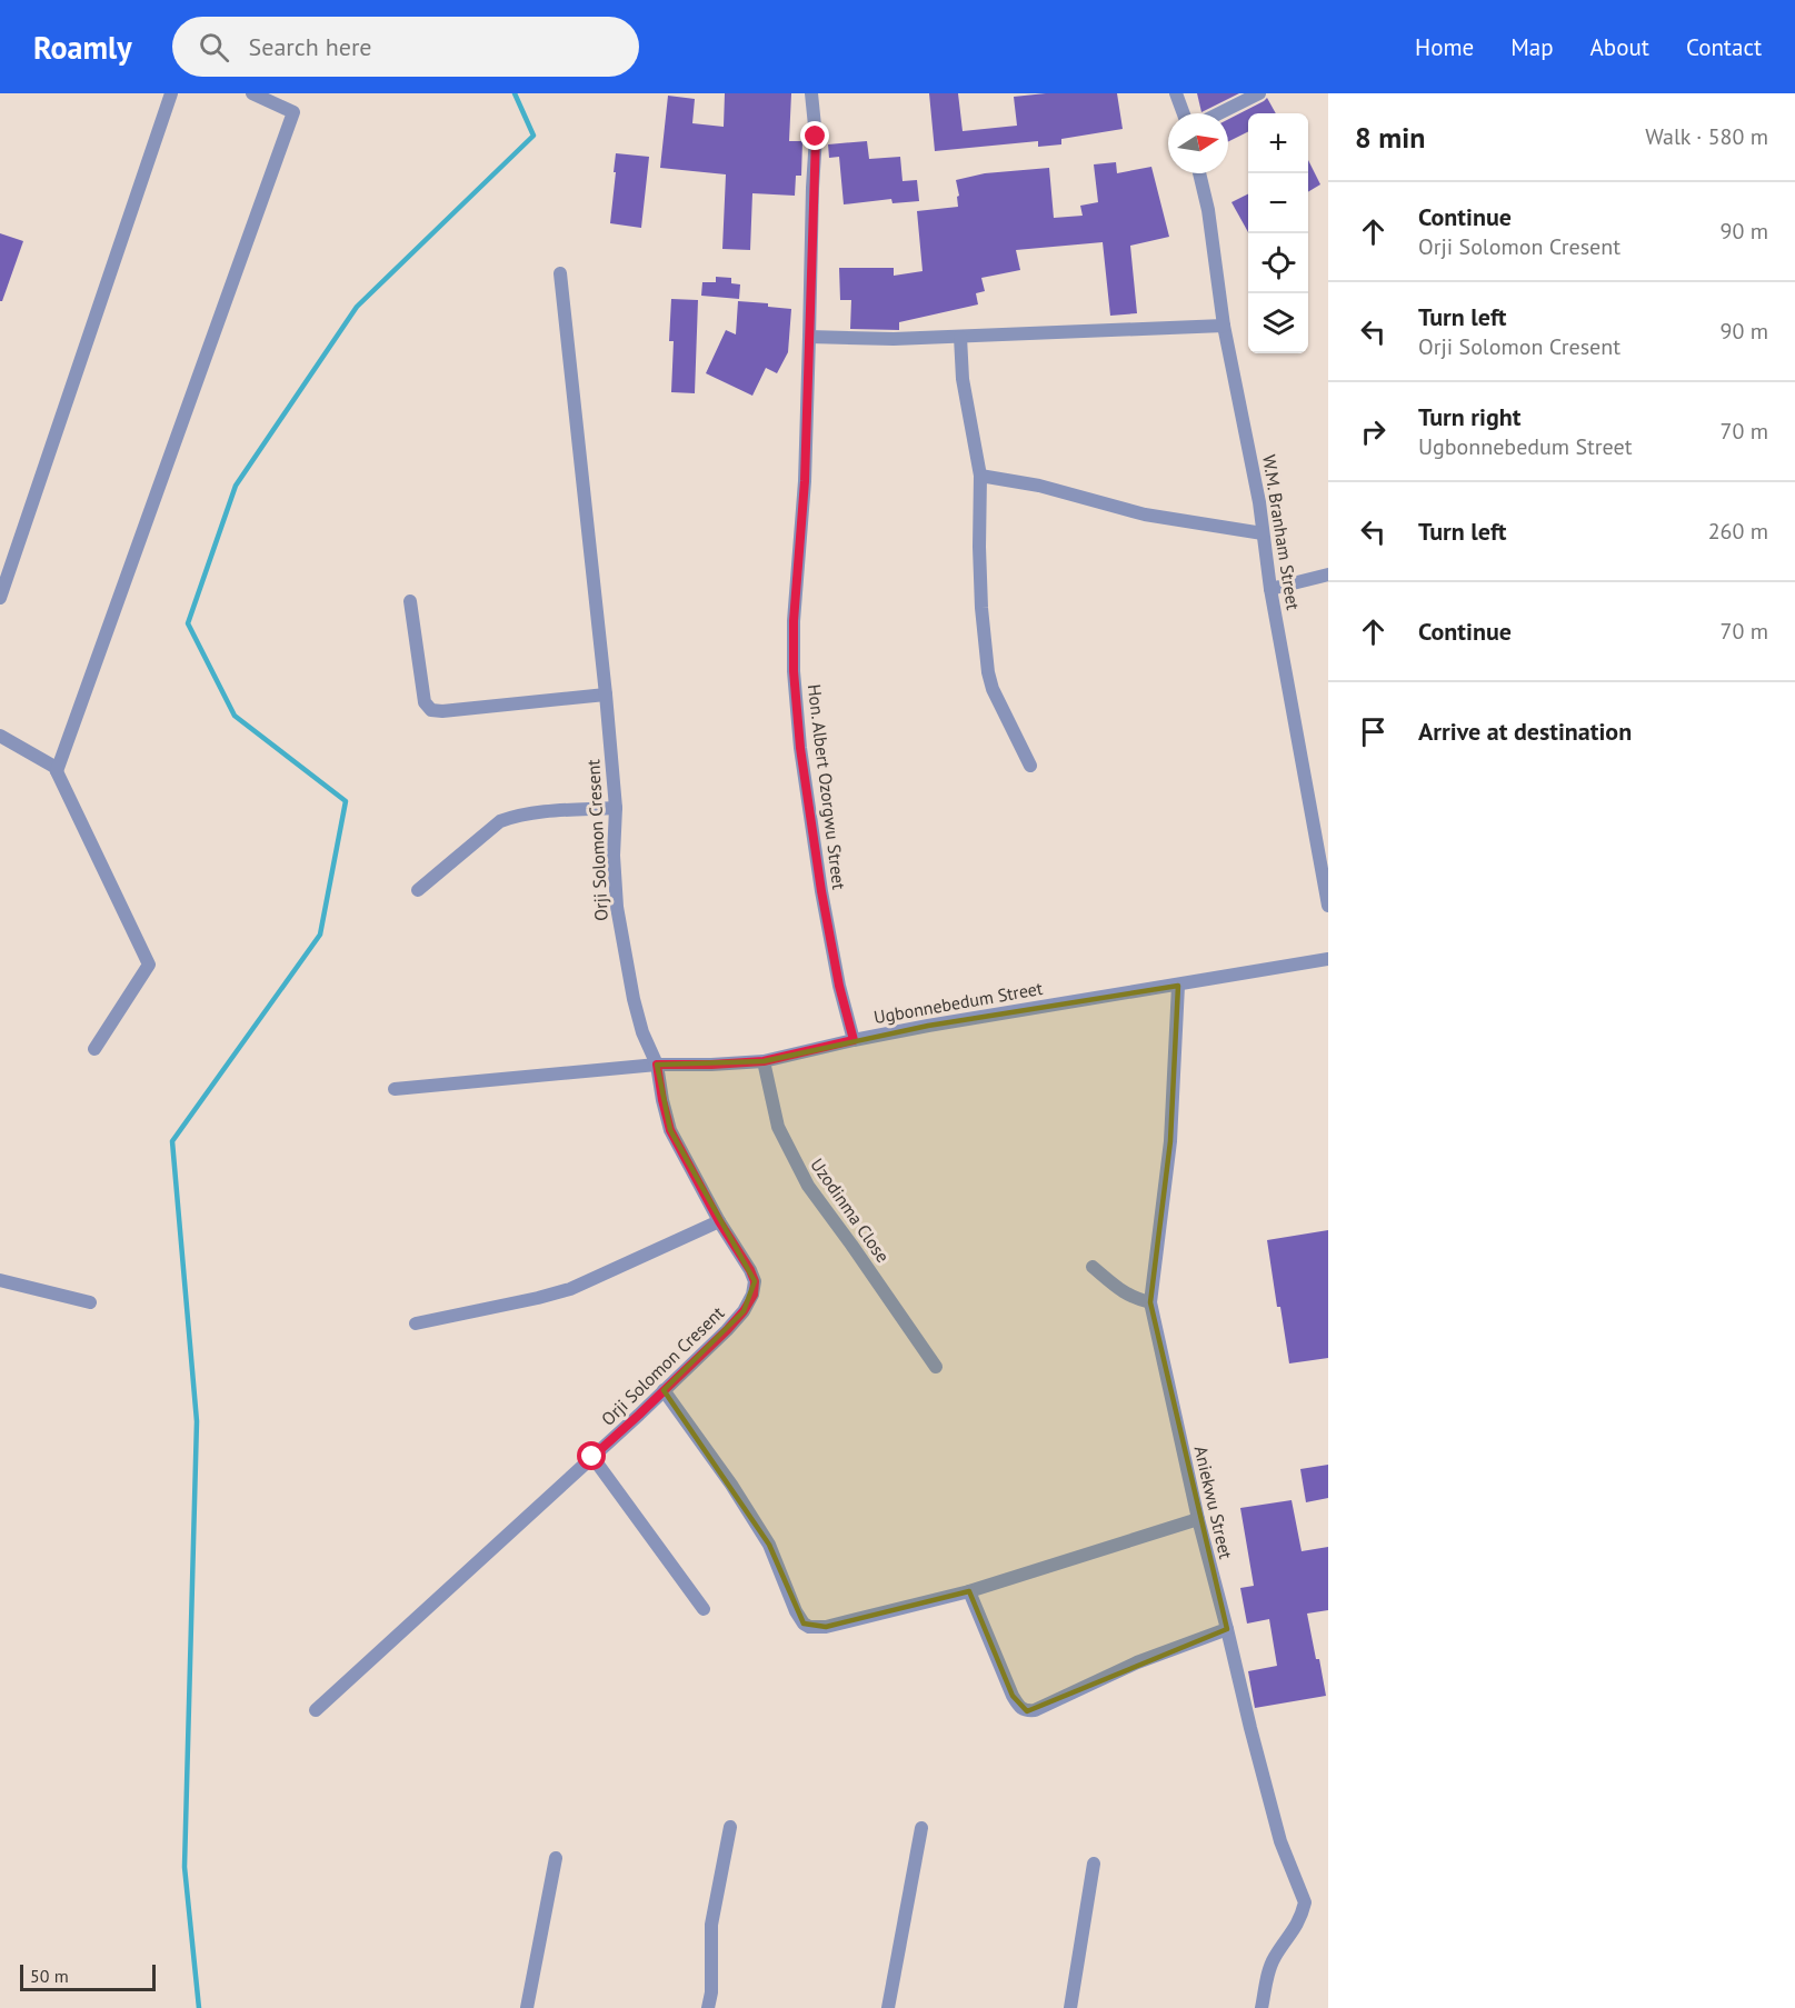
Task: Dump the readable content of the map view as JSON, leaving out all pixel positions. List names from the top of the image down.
{
  "streets": {
    "street": [
      "W.M. Branham Street",
      "Hon. Albert Ozorgwu Street",
      "Orji Solomon Cresent",
      "Ugbonnebedum Street",
      "Uzodinma Close",
      "Aniekwu Street"
    ]
  },
  "crossings": [
    ["Hon. Albert Ozorgwu Street", "Ugbonnebedum Street"],
    ["Orji Solomon Cresent", "Ugbonnebedum Street"],
    ["Ugbonnebedum Street", "Uzodinma Close"],
    ["Ugbonnebedum Street", "Aniekwu Street"]
  ],
  "scale_bar": "50 m",
  "north": "right",
  "page": {
    "header": "Roamly",
    "search": "Search here",
    "nav": [
      "Home",
      "Map",
      "About",
      "Contact"
    ],
    "heading": ["8 min", "Walk · 580 m"],
    "map_buttons": ["+", "−"],
    "list": [
      ["Continue", "Orji Solomon Cresent", "90 m"],
      ["Turn left", "Orji Solomon Cresent", "90 m"],
      ["Turn right", "Ugbonnebedum Street", "70 m"],
      ["Turn left", "260 m"],
      ["Continue", "70 m"],
      "Arrive at destination"
    ],
    "scale": "50 m"
  }
}
